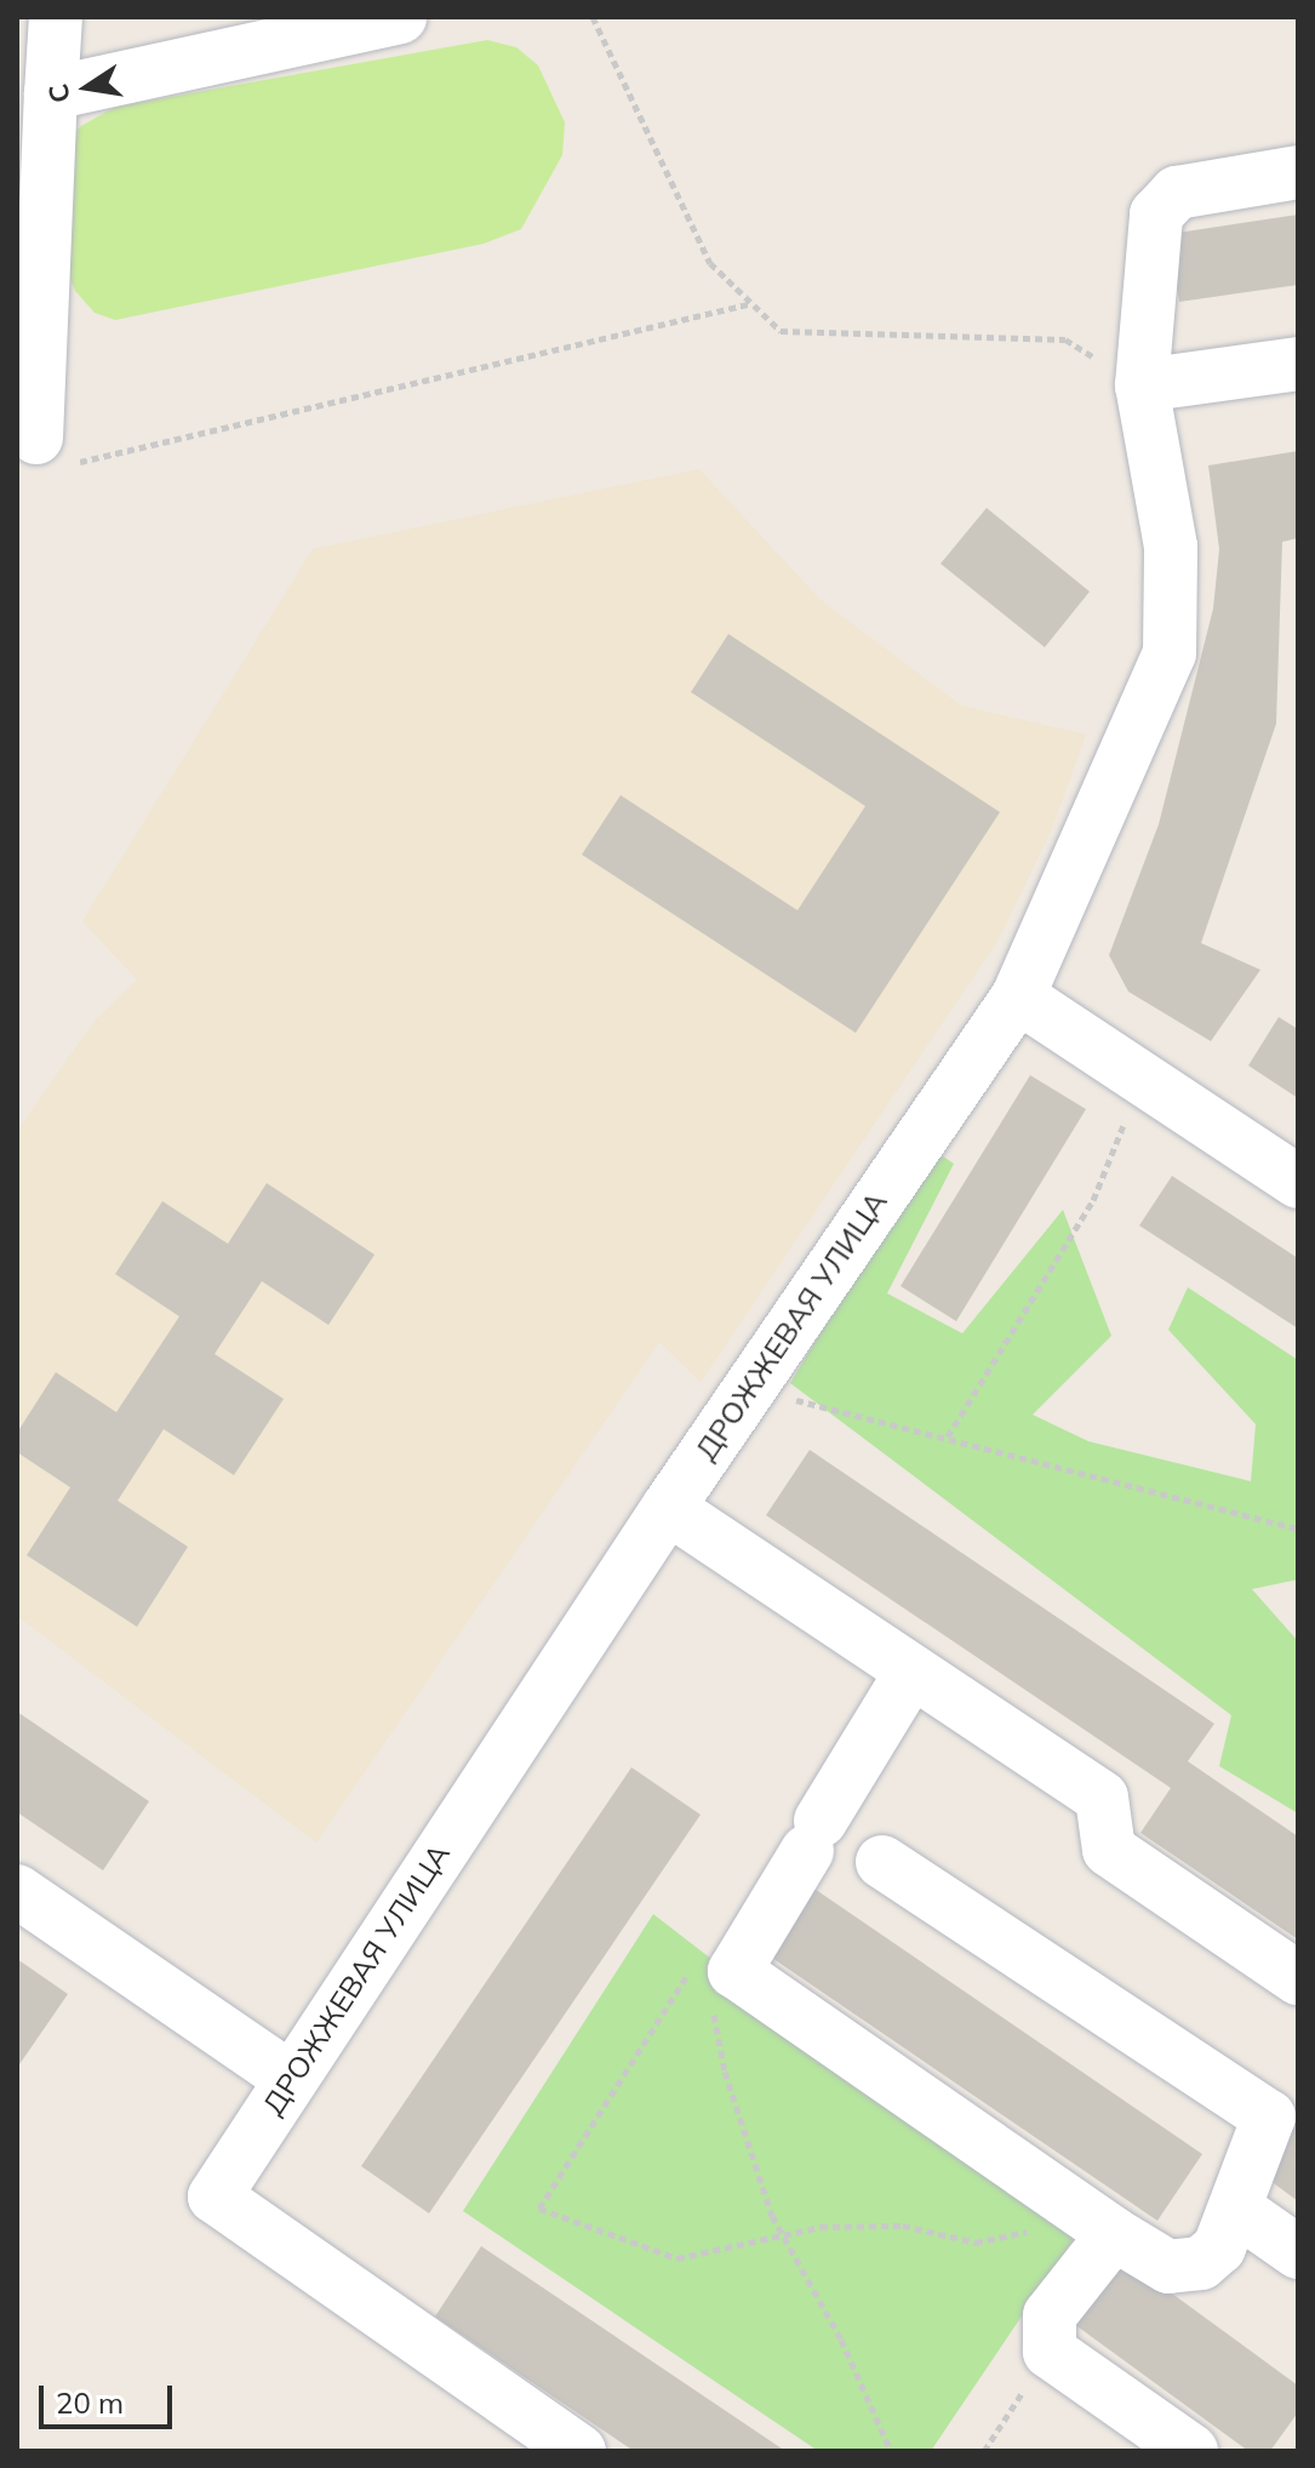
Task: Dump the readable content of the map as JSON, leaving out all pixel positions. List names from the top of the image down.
{
  "streets": {
    "street": ["ДРОЖЖЕВАЯ УЛИЦА"]
  },
  "scale_bar": "20 m",
  "north": "left"
}
